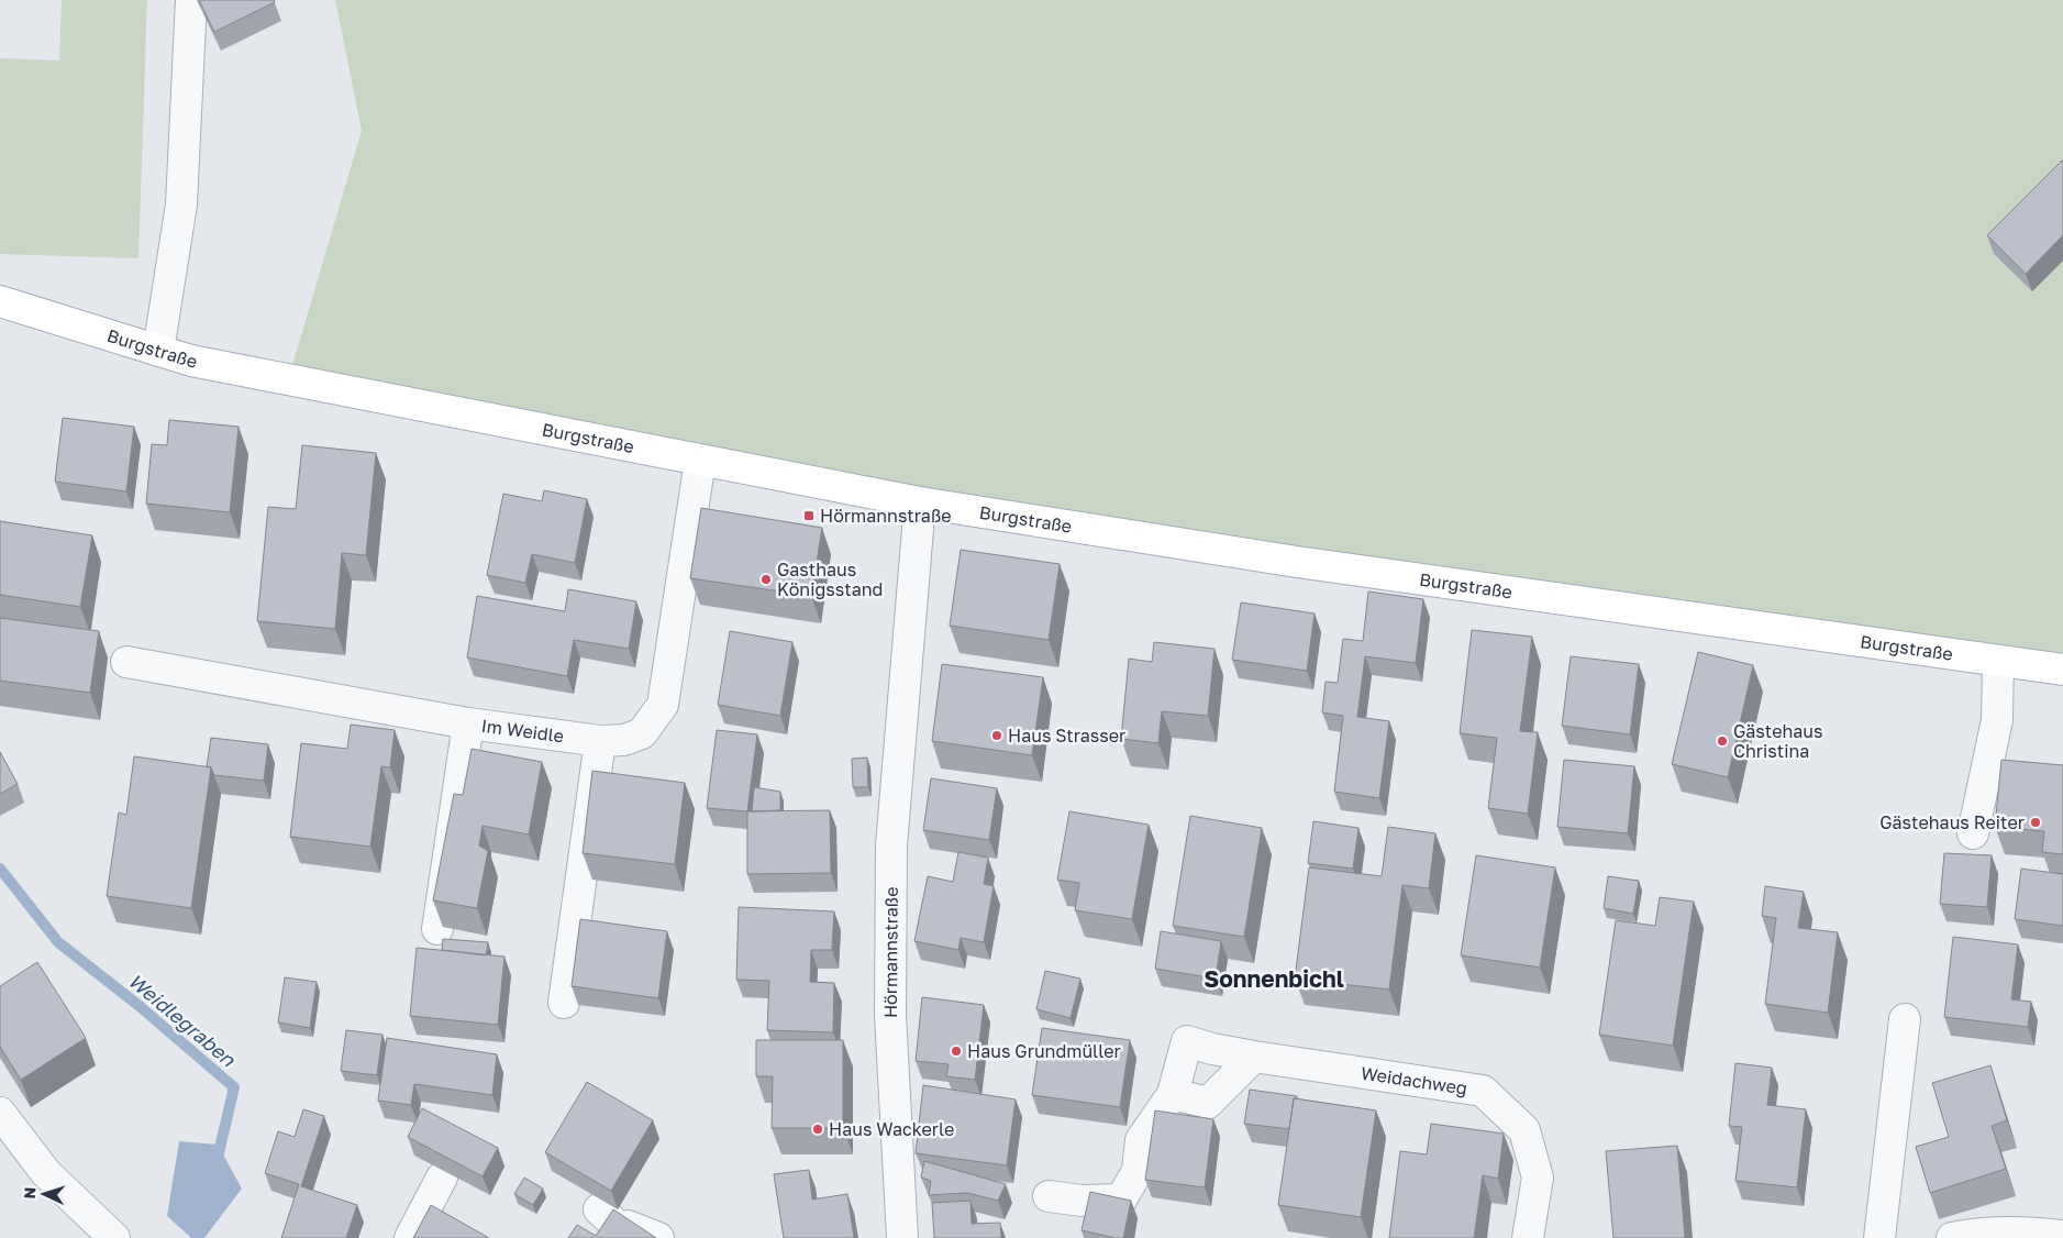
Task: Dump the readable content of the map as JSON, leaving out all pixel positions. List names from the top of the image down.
{
  "streets": {
    "main road": ["Burgstraße"],
    "street": ["Im Weidle", "Hörmannstraße", "Weidachweg"]
  },
  "crossings": [
    ["Burgstraße", "Im Weidle"],
    ["Burgstraße", "Hörmannstraße"]
  ],
  "districts": ["Sonnenbichl"],
  "water": ["Weidlegraben"],
  "places": {
    "transit": ["Hörmannstraße"],
    "other": [
      "Gasthaus Königsstand",
      "Haus Strasser",
      "Gästehaus Christina",
      "Gästehaus Reiter",
      "Haus Grundmüller",
      "Haus Wackerle"
    ]
  },
  "north": "left"
}
